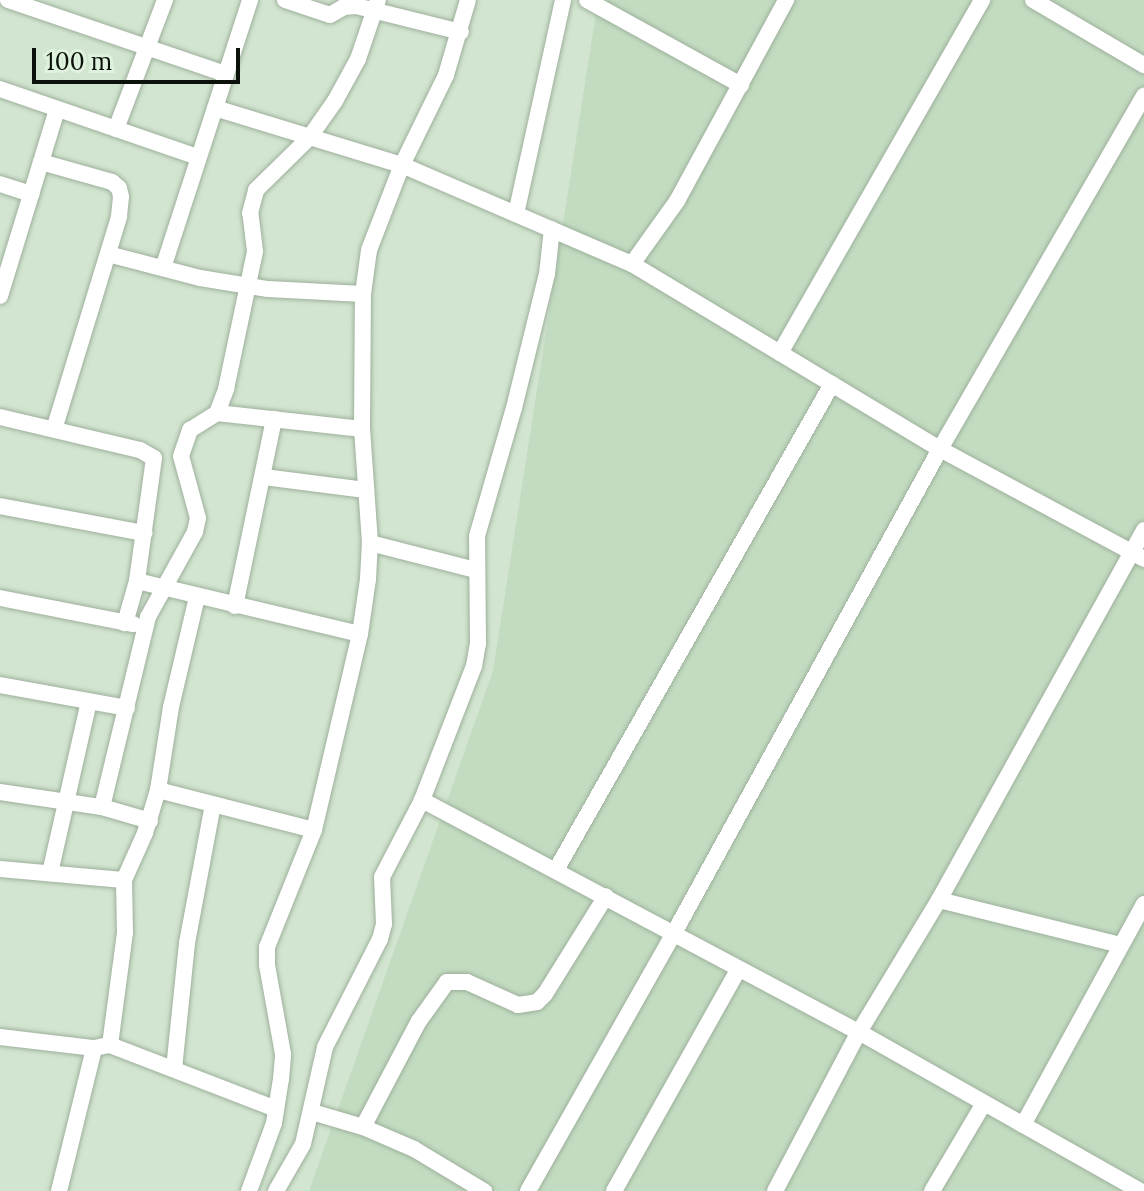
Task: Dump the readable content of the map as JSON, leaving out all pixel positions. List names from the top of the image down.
{
  "scale_bar": "100 m"
}
